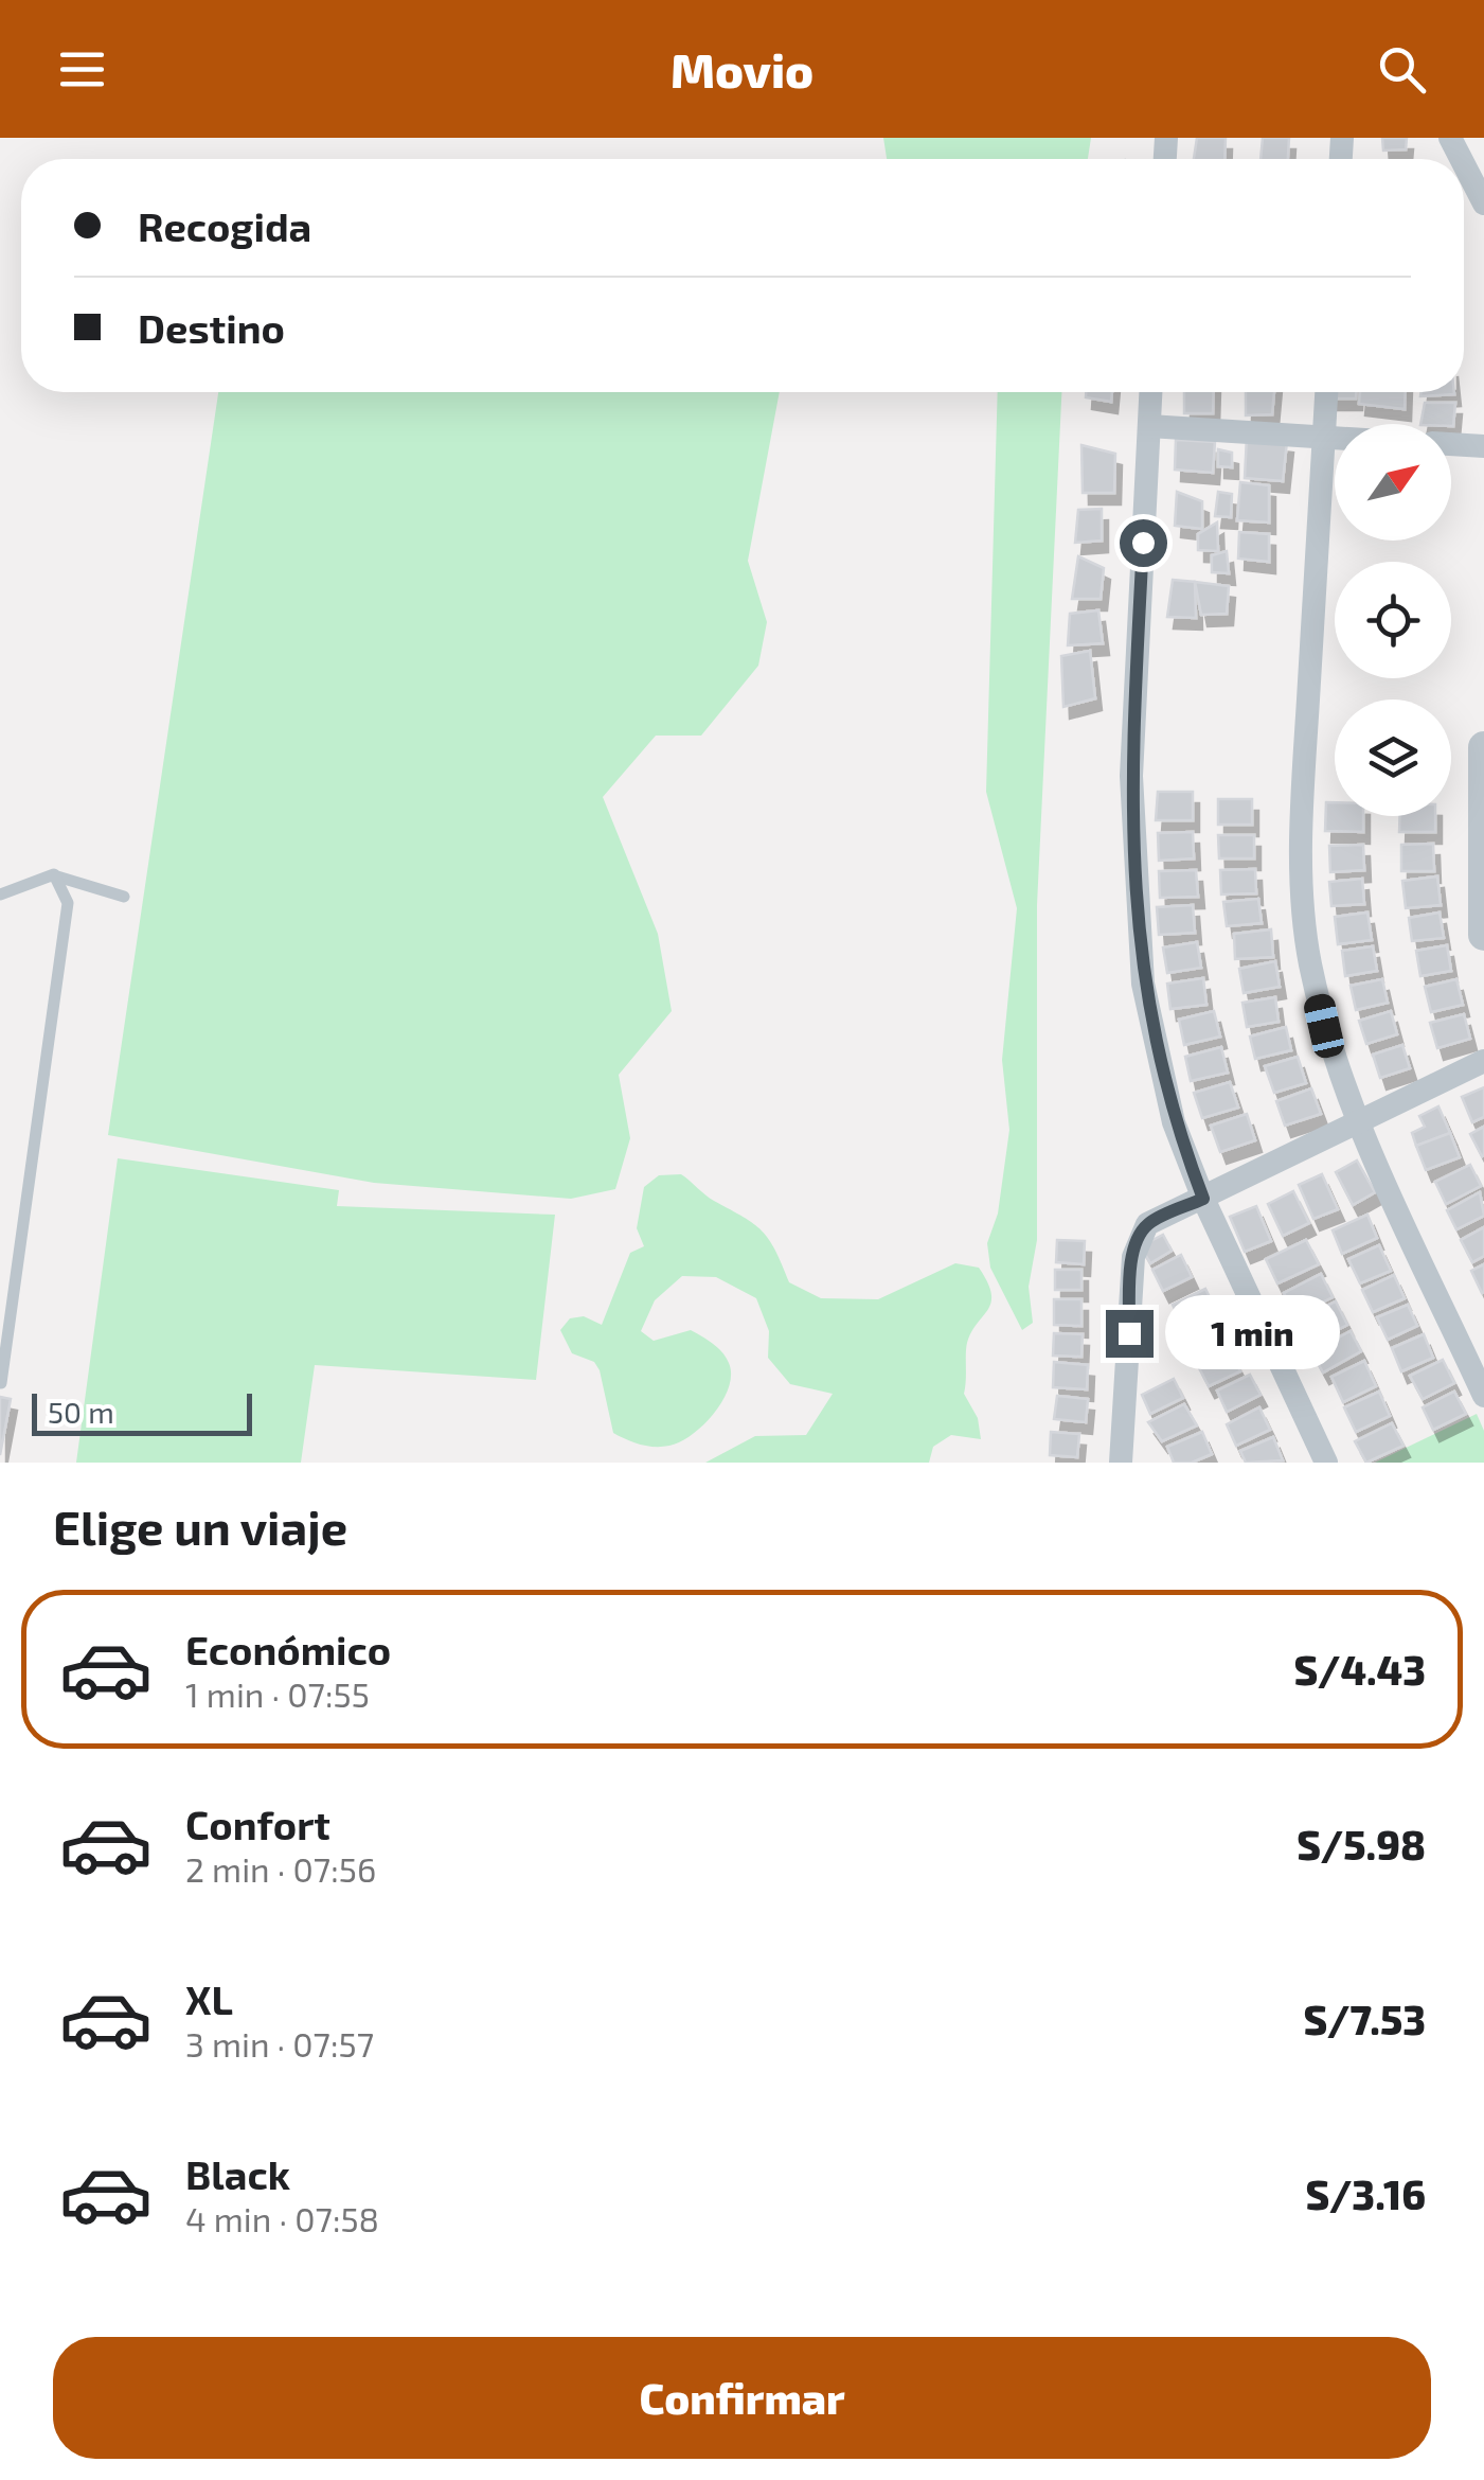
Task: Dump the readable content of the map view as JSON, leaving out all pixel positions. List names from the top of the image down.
{
  "scale_bar": "50 m",
  "north": "top right",
  "page": {
    "header": "Movio",
    "banner": ["Recogida", "Destino"],
    "bubble": "1 min",
    "scale": "50 m",
    "heading": "Elige un viaje",
    "list": [
      {
        "name": "Económico",
        "note": "1 min · 07:55",
        "value": "S/4.43"
      },
      {
        "name": "Confort",
        "note": "2 min · 07:56",
        "value": "S/5.98"
      },
      {
        "name": "XL",
        "note": "3 min · 07:57",
        "value": "S/7.53"
      },
      {
        "name": "Black",
        "note": "4 min · 07:58",
        "value": "S/3.16"
      }
    ],
    "buttons": "Confirmar"
  }
}
